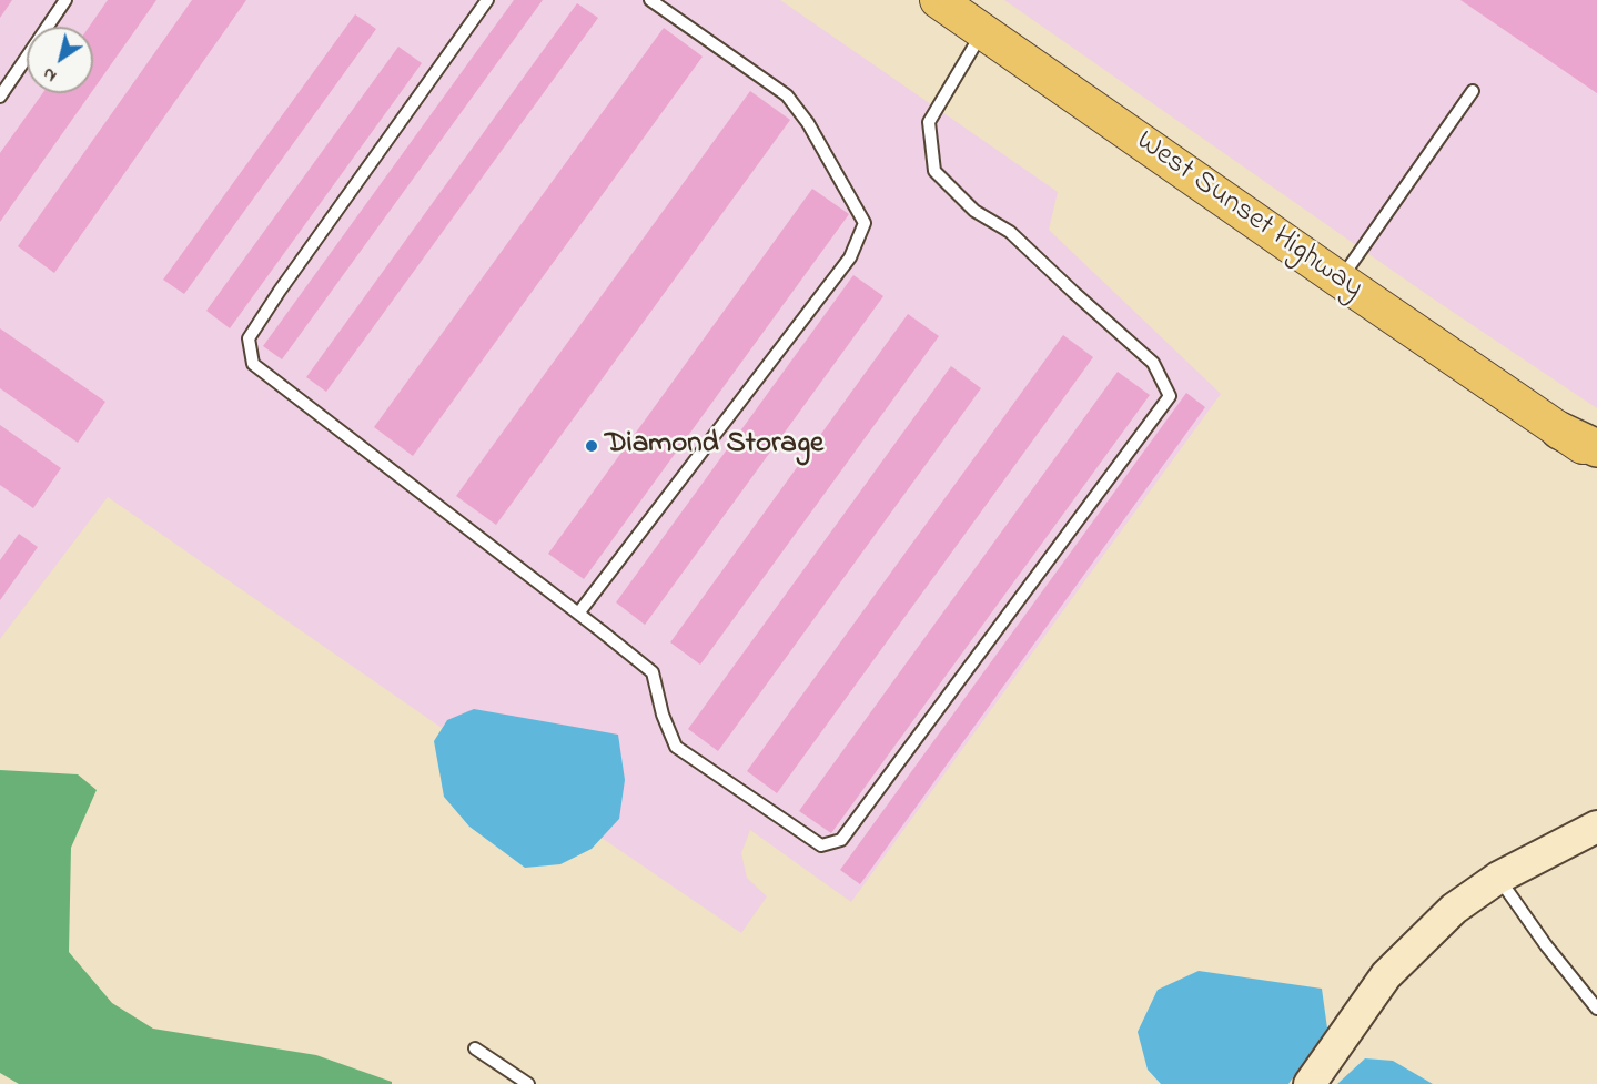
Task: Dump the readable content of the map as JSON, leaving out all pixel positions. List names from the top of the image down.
{
  "streets": {
    "main road": ["West Sunset Highway"]
  },
  "places": ["Diamond Storage"],
  "north": "bottom left"
}
